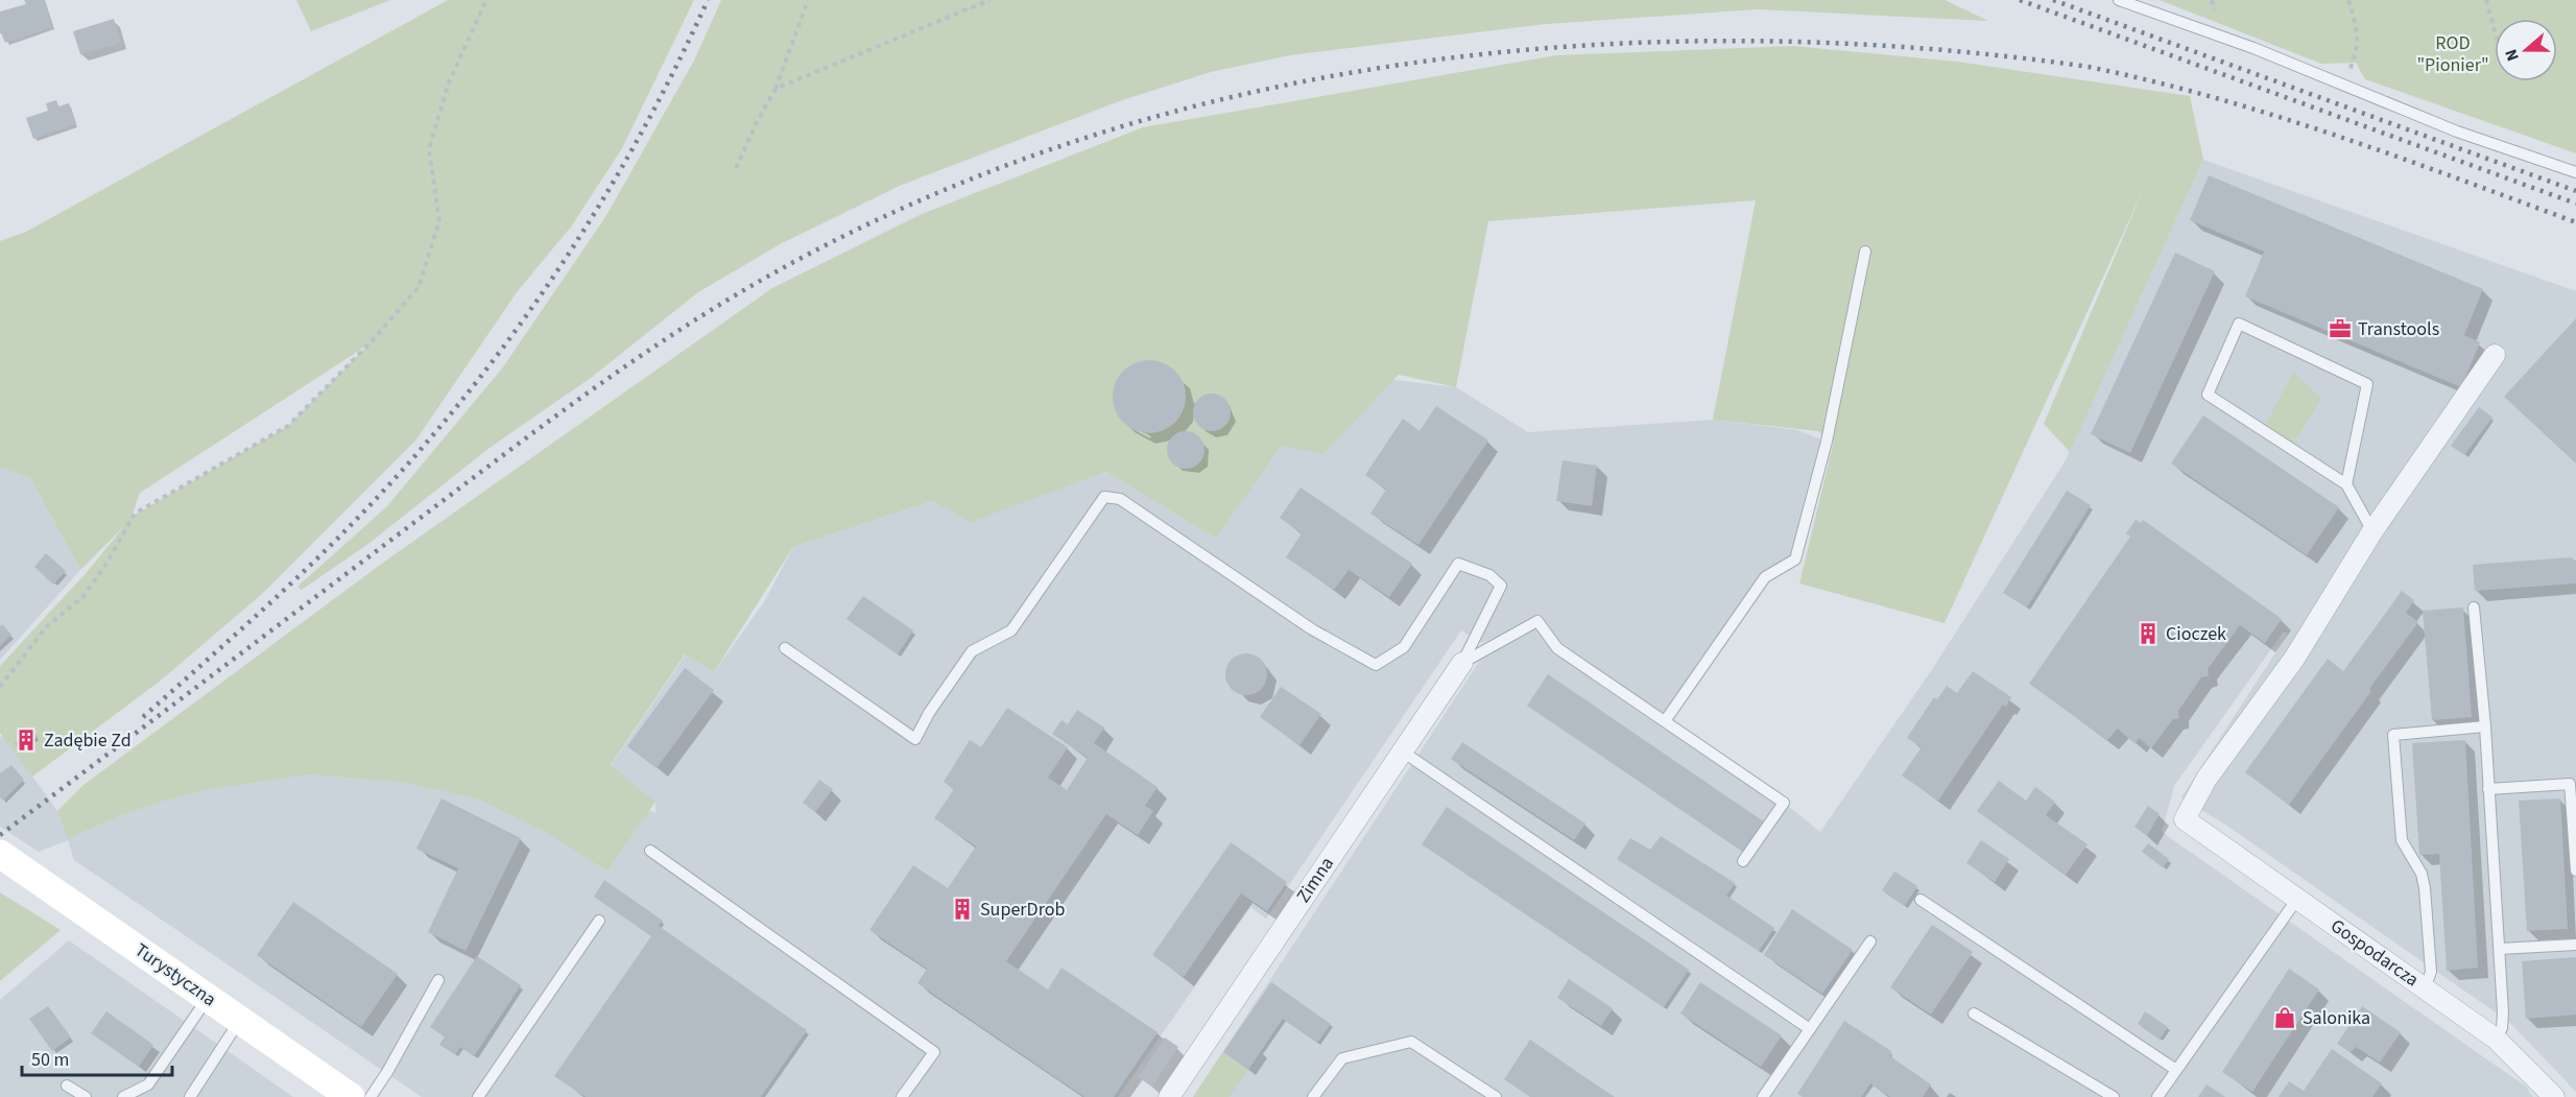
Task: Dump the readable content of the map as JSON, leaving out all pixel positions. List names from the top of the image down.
{
  "streets": {
    "main road": ["Turystyczna"],
    "street": ["Zimna", "Gospodarcza"]
  },
  "parks": ["ROD \"Pionier\""],
  "places": {
    "office": ["Transtools"],
    "building": ["Cioczek", "Zadębie Zd", "SuperDrob"],
    "shop": ["Salonika"]
  },
  "scale_bar": "50 m",
  "north": "left"
}
